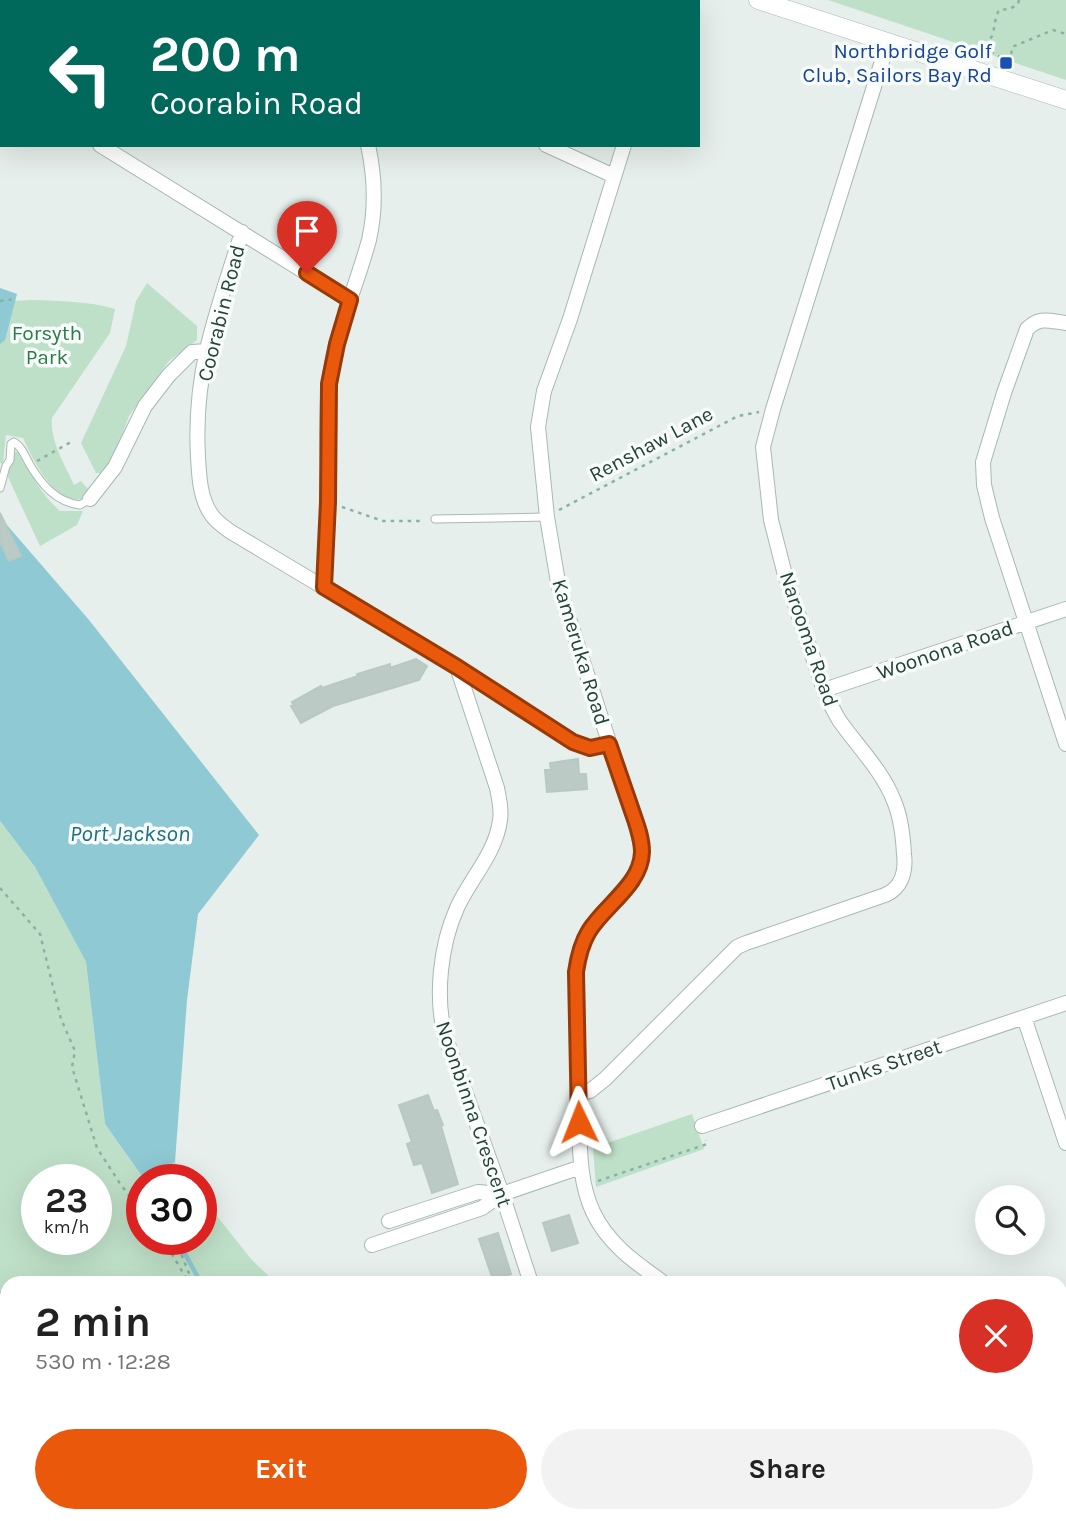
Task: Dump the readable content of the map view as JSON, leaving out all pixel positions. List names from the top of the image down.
{
  "streets": {
    "street": [
      "Coorabin Road",
      "Narooma Road",
      "Woonona Road",
      "Kameruka Road",
      "Tunks Street",
      "Noonbinna Crescent"
    ],
    "path": ["Renshaw Lane"]
  },
  "crossings": [
    ["Coorabin Road", "Kameruka Road"],
    ["Coorabin Road", "Noonbinna Crescent"],
    ["Renshaw Lane", "Narooma Road"],
    ["Renshaw Lane", "Kameruka Road"],
    ["Narooma Road", "Woonona Road"],
    ["Narooma Road", "Kameruka Road"]
  ],
  "water": ["Port Jackson"],
  "parks": ["Forsyth Park"],
  "places": {
    "transit": ["Northbridge Golf Club, Sailors Bay Rd"]
  },
  "page": {
    "turn": ["200 m", "Coorabin Road"],
    "speed": "23 km/h",
    "limit": "30",
    "heading": ["2 min", "530 m · 12:28"],
    "buttons": ["Exit", "Share"]
  }
}
